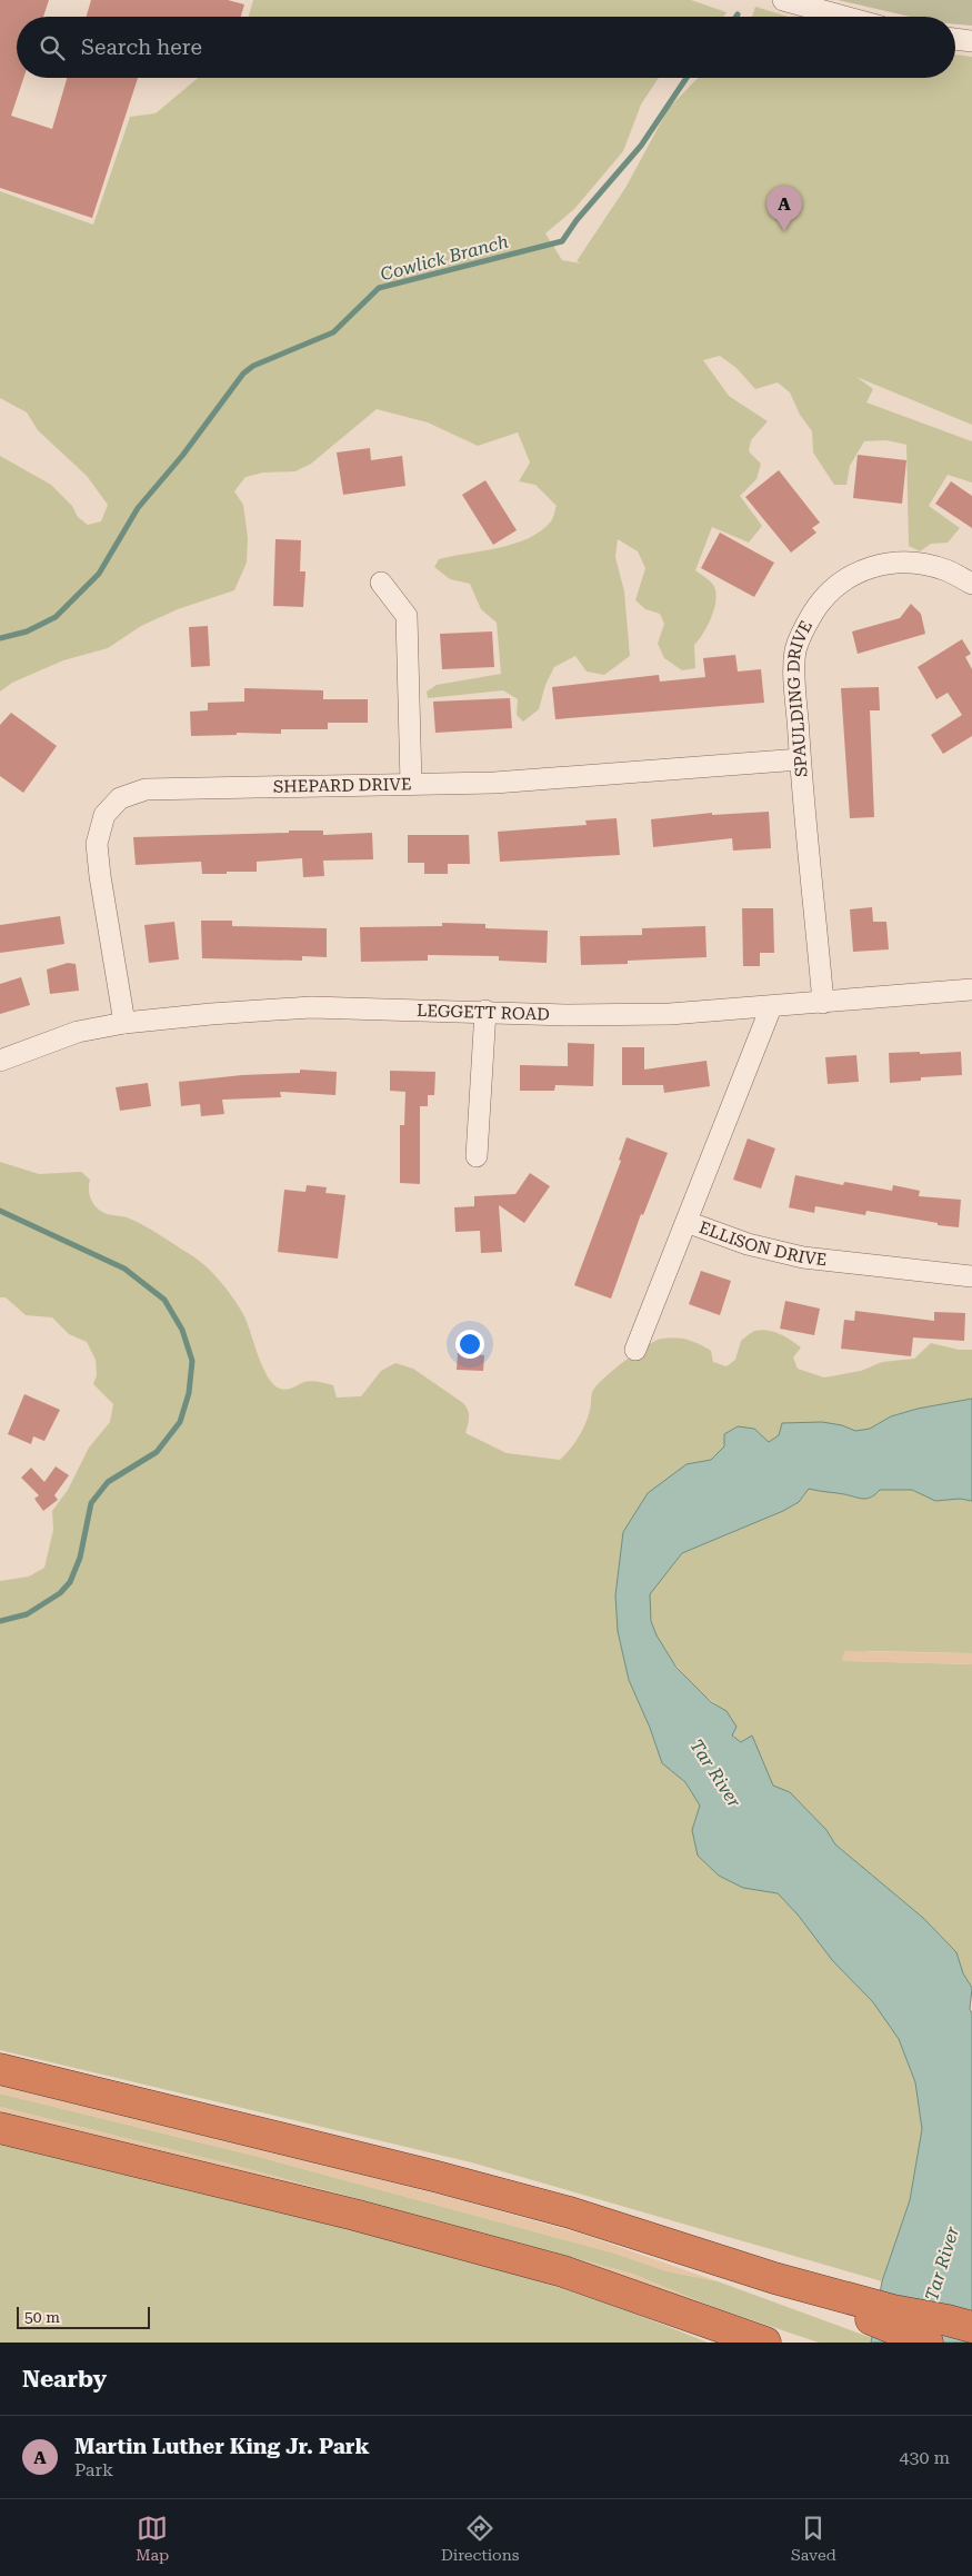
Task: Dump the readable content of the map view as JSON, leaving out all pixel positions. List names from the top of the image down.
{
  "streets": {
    "street": [
      "SPAULDING DRIVE",
      "SHEPARD DRIVE",
      "LEGGETT ROAD",
      "ELLISON DRIVE"
    ]
  },
  "crossings": [
    ["SPAULDING DRIVE", "SHEPARD DRIVE"],
    ["SPAULDING DRIVE", "LEGGETT ROAD"],
    ["SHEPARD DRIVE", "LEGGETT ROAD"],
    ["LEGGETT ROAD", "ELLISON DRIVE"]
  ],
  "water": ["Cowlick Branch", "Tar River"],
  "scale_bar": "50 m",
  "page": {
    "search": "Search here",
    "pins": "A",
    "scale": "50 m",
    "heading": "Nearby",
    "list": [
      {
        "mark": "A",
        "name": "Martin Luther King Jr. Park",
        "note": "Park",
        "value": "430 m"
      }
    ],
    "nav": ["Map", "Directions", "Saved"]
  }
}
